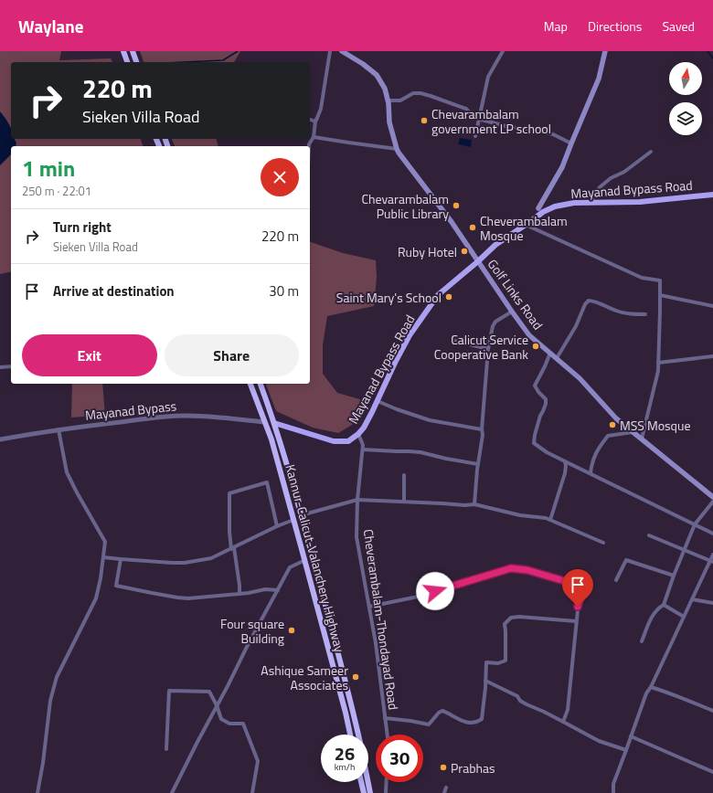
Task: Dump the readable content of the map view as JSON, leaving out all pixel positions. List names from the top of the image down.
{
  "streets": {
    "highway": ["Kannur-Calicut-Valanchery Highway"],
    "main road": ["Mayanad Bypass Road", "Golf Links Road"],
    "street": ["Mayanad Bypass", "Cheverambalam-Thondayad Road"]
  },
  "crossings": [
    ["Mayanad Bypass Road", "Golf Links Road"],
    ["Mayanad Bypass Road", "Kannur-Calicut-Valanchery Highway"],
    ["Mayanad Bypass Road", "Cheverambalam-Thondayad Road"],
    ["Mayanad Bypass", "Kannur-Calicut-Valanchery Highway"]
  ],
  "places": [
    "Chevarambalam government LP school",
    "Chevarambalam Public Library",
    "Cheverambalam Mosque",
    "Ruby Hotel",
    "Saint Mary's School",
    "Calicut Service Cooperative Bank",
    "MSS Mosque",
    "Four square Building",
    "Ashique Sameer Associates",
    "Prabhas"
  ],
  "north": "top",
  "page": {
    "header": "Waylane",
    "nav": ["Map", "Directions", "Saved"],
    "turn": ["220 m", "Sieken Villa Road"],
    "heading": ["1 min", "250 m · 22:01"],
    "list": [
      {
        "name": "Turn right",
        "note": "Sieken Villa Road",
        "value": "220 m"
      },
      {
        "name": "Arrive at destination",
        "value": "30 m"
      }
    ],
    "buttons": ["Exit", "Share"],
    "speed": "26 km/h",
    "limit": "30"
  }
}
